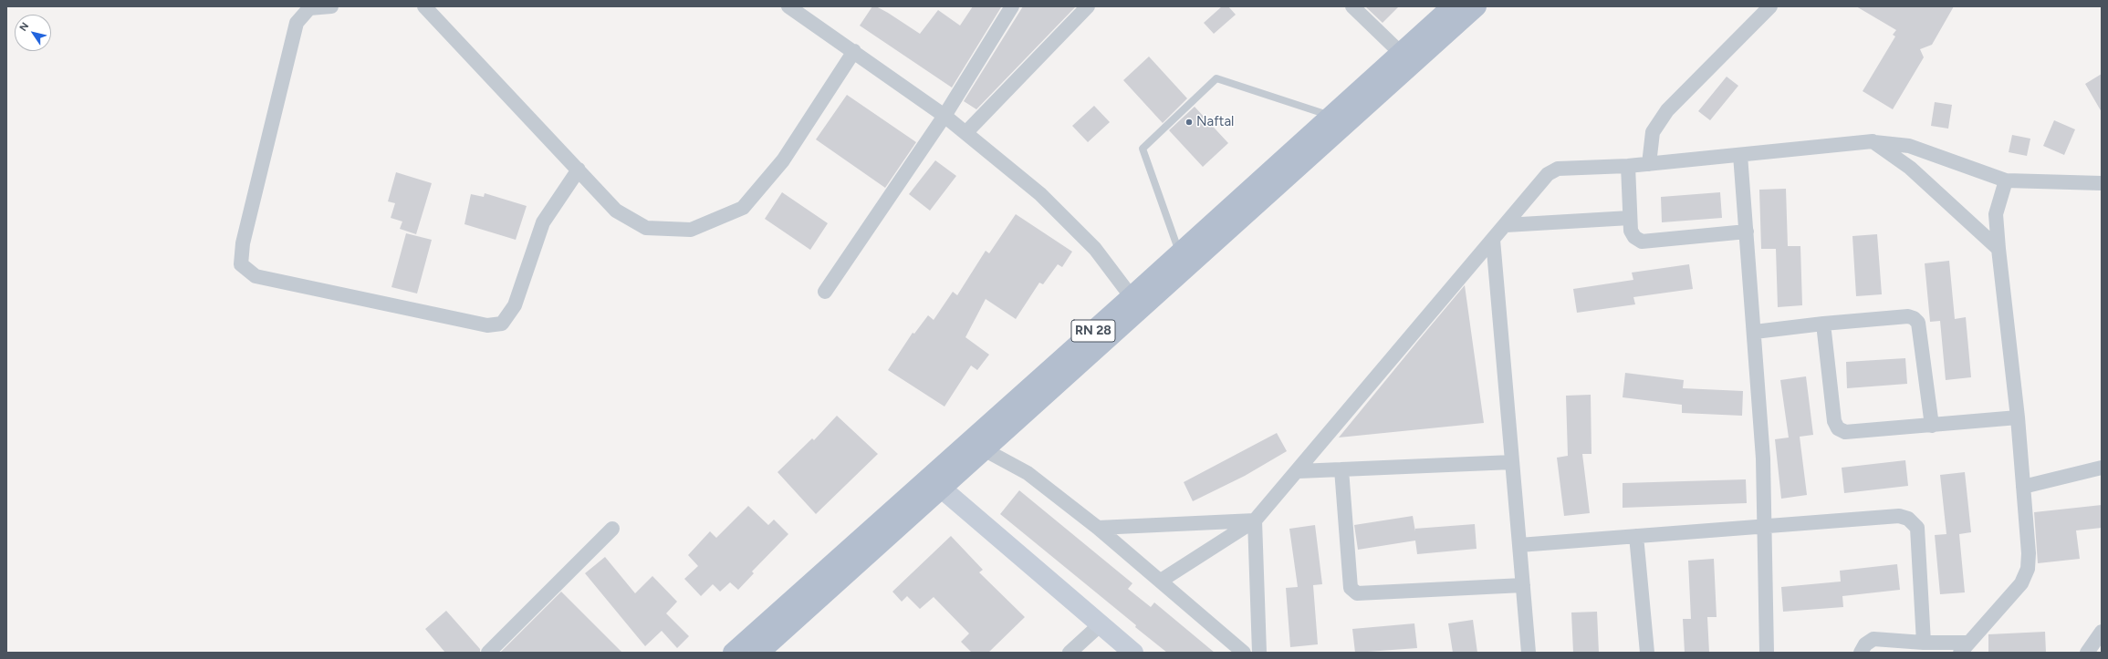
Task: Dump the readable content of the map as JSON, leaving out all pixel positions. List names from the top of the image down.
{
  "streets": {
    "main road": ["RN 28"]
  },
  "places": ["Naftal"],
  "north": "top left"
}
